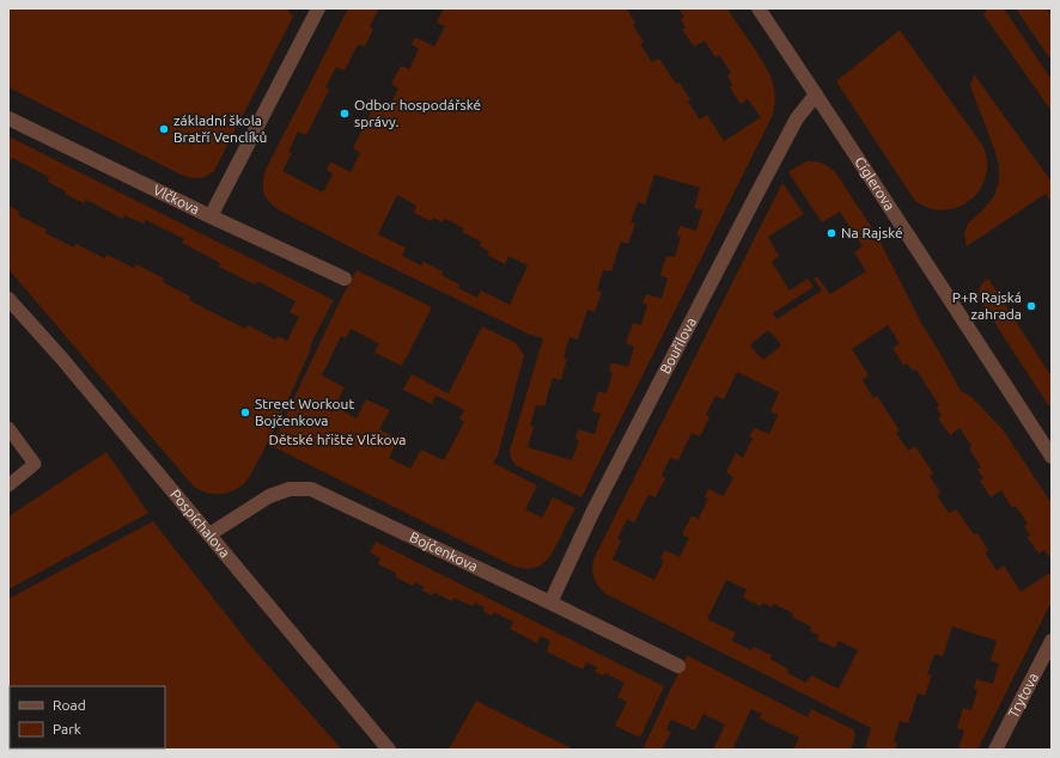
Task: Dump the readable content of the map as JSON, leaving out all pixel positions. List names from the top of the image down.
{
  "streets": {
    "street": [
      "Cíglerova",
      "Vlčkova",
      "Bouřilova",
      "Pospíchalova",
      "Bojčenkova",
      "Trytova"
    ]
  },
  "crossings": [
    ["Cíglerova", "Bouřilova"],
    ["Bouřilova", "Bojčenkova"],
    ["Pospíchalova", "Bojčenkova"]
  ],
  "parks": ["Dětské hřiště Vlčkova"],
  "places": [
    "Odbor hospodářské správy.",
    "základní škola Bratří Venclíků",
    "Na Rajské",
    "P+R Rajská zahrada",
    "Street Workout Bojčenkova"
  ],
  "legend": ["Road", "Park"]
}
